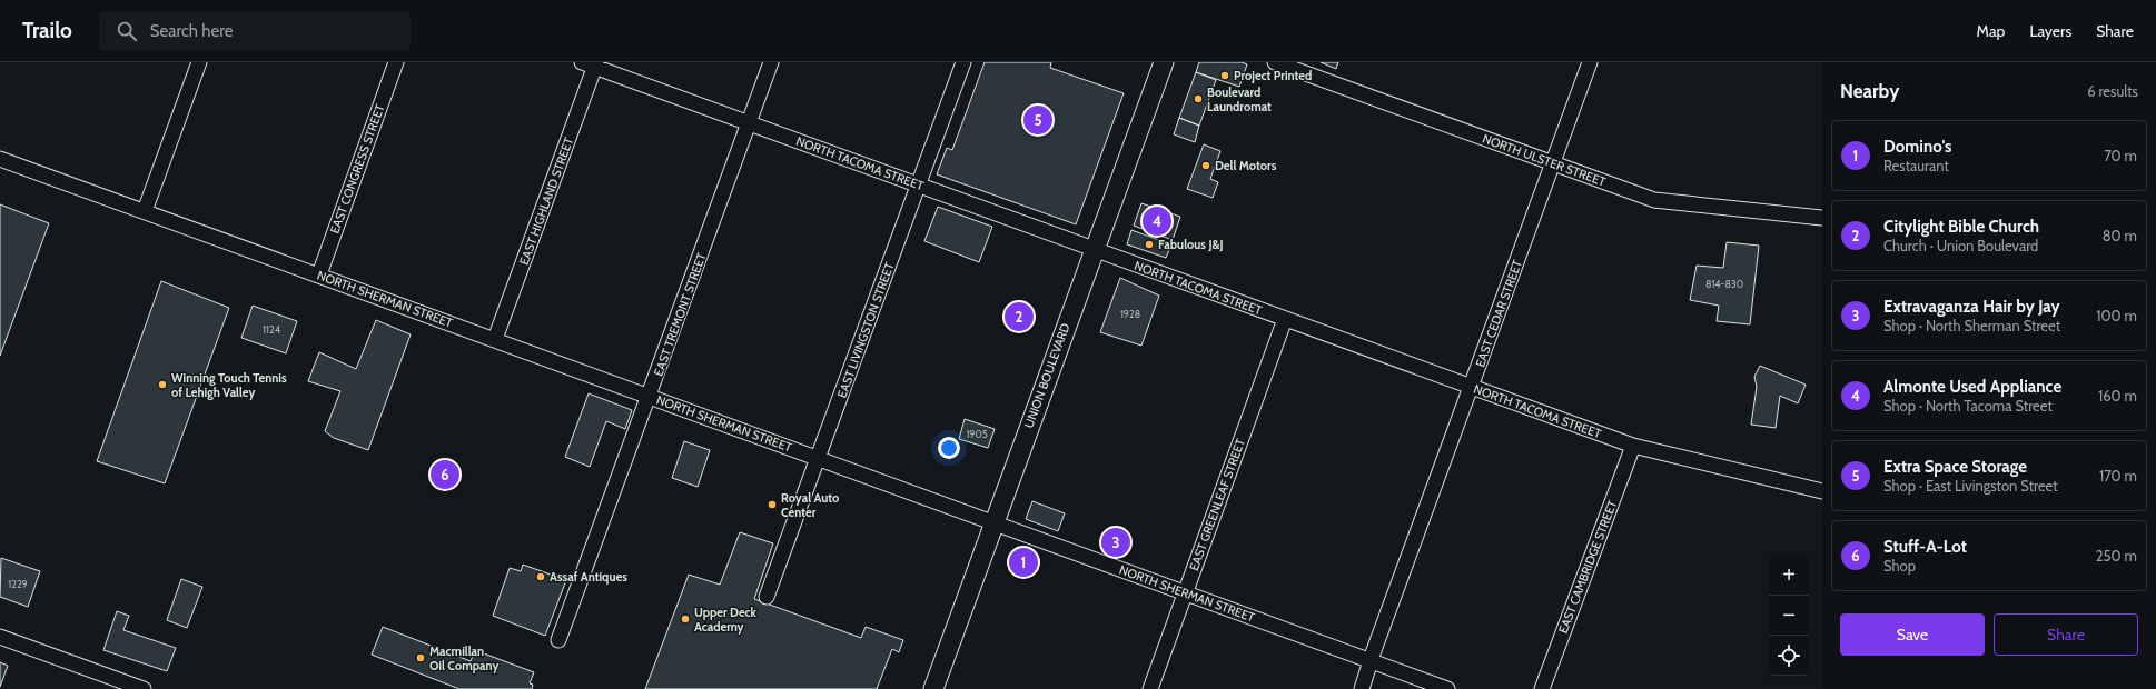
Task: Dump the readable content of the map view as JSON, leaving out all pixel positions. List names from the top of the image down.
{
  "streets": {
    "main road": ["UNION BOULEVARD"],
    "street": [
      "NORTH ULSTER STREET",
      "NORTH TACOMA STREET",
      "EAST CONGRESS STREET",
      "EAST HIGHLAND STREET",
      "NORTH SHERMAN STREET",
      "EAST CEDAR STREET",
      "EAST TREMONT STREET",
      "EAST LIVINGSTON STREET",
      "EAST GREENLEAF STREET",
      "EAST CAMBRIDGE STREET"
    ]
  },
  "crossings": [
    ["NORTH ULSTER STREET", "EAST CEDAR STREET"],
    ["NORTH TACOMA STREET", "EAST HIGHLAND STREET"],
    ["NORTH TACOMA STREET", "EAST CEDAR STREET"],
    ["NORTH TACOMA STREET", "EAST TREMONT STREET"],
    ["NORTH TACOMA STREET", "EAST LIVINGSTON STREET"],
    ["NORTH TACOMA STREET", "UNION BOULEVARD"],
    ["NORTH TACOMA STREET", "EAST GREENLEAF STREET"],
    ["NORTH TACOMA STREET", "EAST CAMBRIDGE STREET"],
    ["EAST CONGRESS STREET", "NORTH SHERMAN STREET"],
    ["EAST HIGHLAND STREET", "NORTH SHERMAN STREET"],
    ["NORTH SHERMAN STREET", "EAST CEDAR STREET"],
    ["NORTH SHERMAN STREET", "EAST TREMONT STREET"],
    ["NORTH SHERMAN STREET", "EAST LIVINGSTON STREET"],
    ["NORTH SHERMAN STREET", "UNION BOULEVARD"],
    ["NORTH SHERMAN STREET", "EAST GREENLEAF STREET"]
  ],
  "places": [
    "Project Printed",
    "Boulevard Laundromat",
    "Dell Motors",
    "Fabulous J&J",
    "Winning Touch Tennis of Lehigh Valley",
    "Royal Auto Center",
    "Assaf Antiques",
    "Upper Deck Academy",
    "Macmillan Oil Company"
  ],
  "house_numbers": [
    "814-830",
    "1928",
    "1124",
    "1905",
    "1229"
  ],
  "page": {
    "header": "Trailo",
    "search": "Search here",
    "nav": ["Map", "Layers", "Share"],
    "heading": ["Nearby", "6 results"],
    "pins": [
      "5",
      "4",
      "2",
      "6",
      "3",
      "1"
    ],
    "list": [
      {
        "mark": "1",
        "name": "Domino's",
        "note": "Restaurant",
        "value": "70 m"
      },
      {
        "mark": "2",
        "name": "Citylight Bible Church",
        "note": "Church · Union Boulevard",
        "value": "80 m"
      },
      {
        "mark": "3",
        "name": "Extravaganza Hair by Jay",
        "note": "Shop · North Sherman Street",
        "value": "100 m"
      },
      {
        "mark": "4",
        "name": "Almonte Used Appliance",
        "note": "Shop · North Tacoma Street",
        "value": "160 m"
      },
      {
        "mark": "5",
        "name": "Extra Space Storage",
        "note": "Shop · East Livingston Street",
        "value": "170 m"
      },
      {
        "mark": "6",
        "name": "Stuff-A-Lot",
        "note": "Shop",
        "value": "250 m"
      }
    ],
    "map_buttons": ["+", "−"],
    "buttons": ["Save", "Share"]
  }
}
